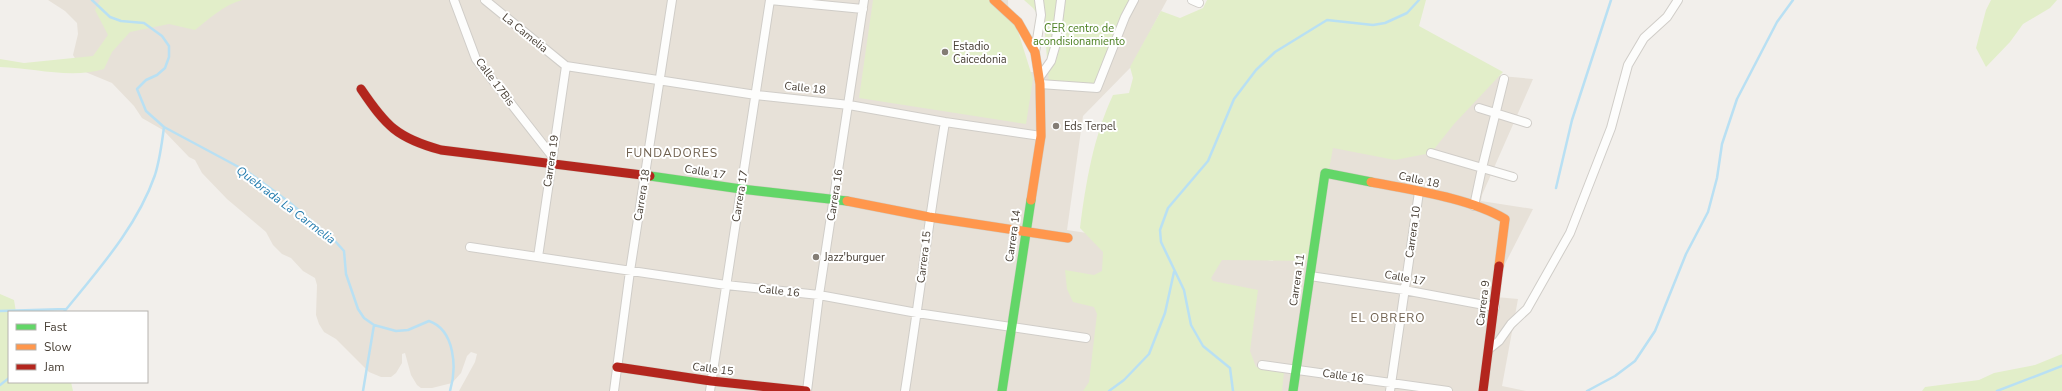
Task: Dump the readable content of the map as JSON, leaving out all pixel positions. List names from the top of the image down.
{
  "streets": {
    "street": [
      "La Camelia",
      "Calle 17Bis",
      "Calle 18",
      "Carrera 19",
      "Calle 17",
      "Carrera 18",
      "Carrera 16",
      "Carrera 17",
      "Carrera 10",
      "Carrera 14",
      "Carrera 15",
      "Carrera 11",
      "Calle 16",
      "Carrera 9",
      "Calle 15"
    ]
  },
  "crossings": [
    ["La Camelia", "Calle 18"],
    ["La Camelia", "Carrera 19"],
    ["Calle 17Bis", "Carrera 19"],
    ["Calle 17Bis", "Calle 17"],
    ["Calle 18", "Carrera 19"],
    ["Calle 18", "Carrera 18"],
    ["Calle 18", "Carrera 16"],
    ["Calle 18", "Carrera 17"],
    ["Calle 18", "Carrera 10"],
    ["Calle 18", "Carrera 14"],
    ["Calle 18", "Carrera 15"],
    ["Calle 18", "Carrera 11"],
    ["Calle 18", "Carrera 9"],
    ["Carrera 19", "Calle 17"],
    ["Carrera 19", "Calle 16"],
    ["Calle 17", "Carrera 18"],
    ["Calle 17", "Carrera 16"],
    ["Calle 17", "Carrera 17"],
    ["Calle 17", "Carrera 10"],
    ["Calle 17", "Carrera 14"],
    ["Calle 17", "Carrera 15"],
    ["Calle 17", "Carrera 11"],
    ["Calle 17", "Carrera 9"],
    ["Carrera 18", "Calle 16"],
    ["Carrera 18", "Calle 15"],
    ["Carrera 16", "Calle 16"],
    ["Carrera 16", "Calle 15"],
    ["Carrera 17", "Calle 16"],
    ["Carrera 17", "Calle 15"],
    ["Carrera 10", "Calle 16"],
    ["Carrera 14", "Calle 16"],
    ["Carrera 15", "Calle 16"],
    ["Carrera 11", "Calle 16"]
  ],
  "districts": ["FUNDADORES", "EL OBRERO"],
  "water": ["Quebrada La Carmelia"],
  "parks": ["CER centro de acondisionamiento"],
  "places": ["Estadio Caicedonia", "Eds Terpel", "Jazz'burguer"],
  "legend": ["Fast", "Slow", "Jam"]
}
